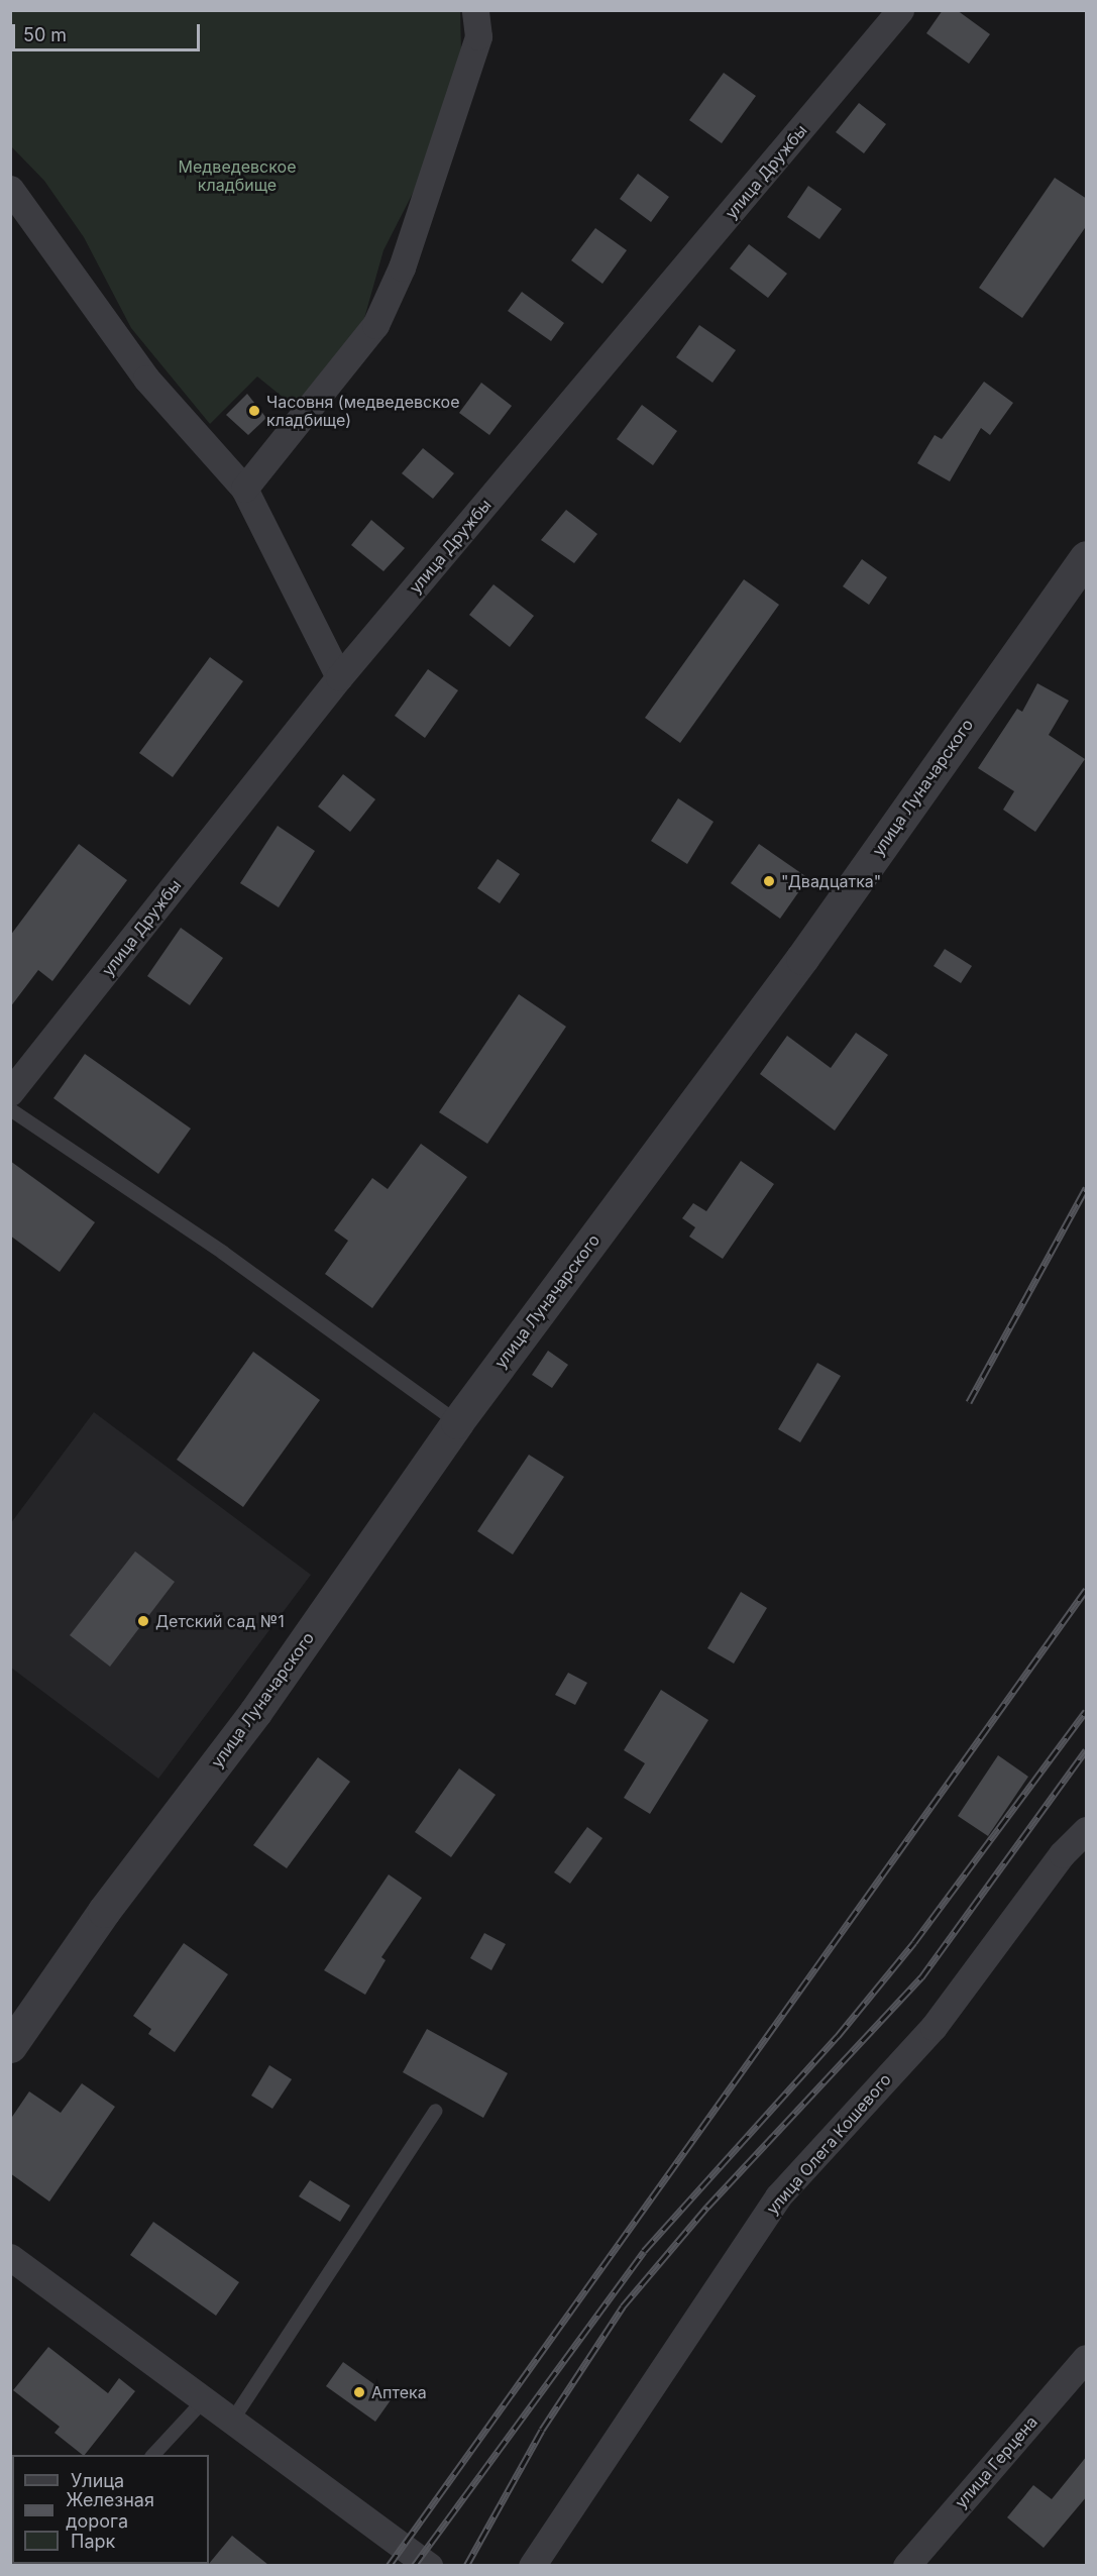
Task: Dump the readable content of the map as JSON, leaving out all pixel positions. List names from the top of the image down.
{
  "streets": {
    "street": [
      "улица Дружбы",
      "улица Луначарского",
      "улица Олега Кошевого",
      "улица Герцена"
    ]
  },
  "parks": ["Медведевское кладбище"],
  "places": [
    "Часовня (медведевское кладбище)",
    "\"Двадцатка\"",
    "Детский сад №1",
    "Аптека"
  ],
  "legend": ["Улица", "Железная дорога", "Парк"],
  "scale_bar": "50 m"
}
